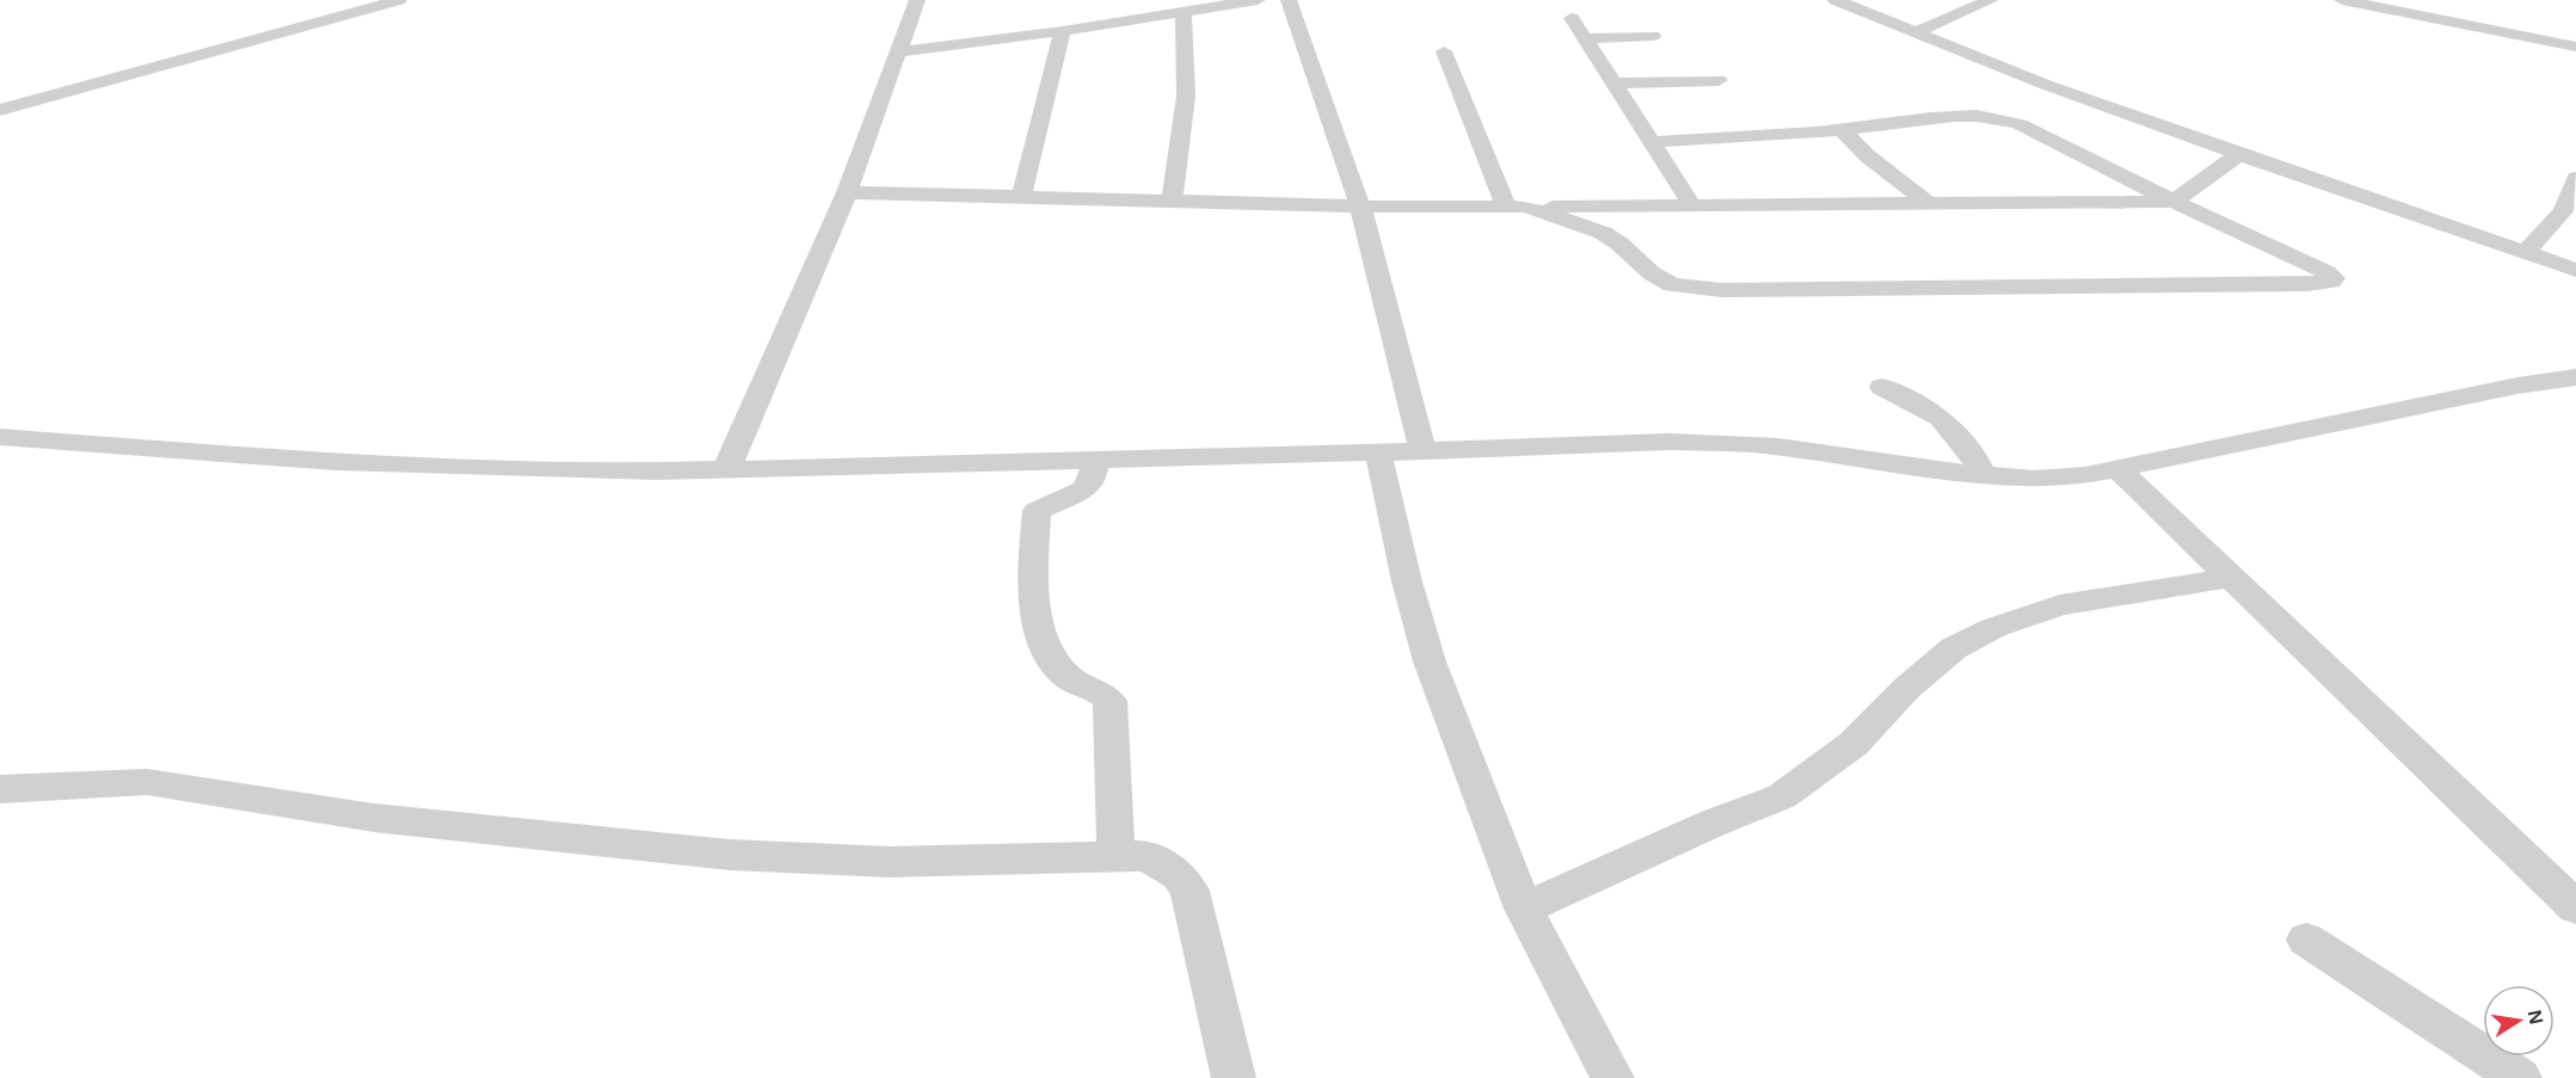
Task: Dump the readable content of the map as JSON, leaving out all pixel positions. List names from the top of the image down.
{
  "north": "right"
}
